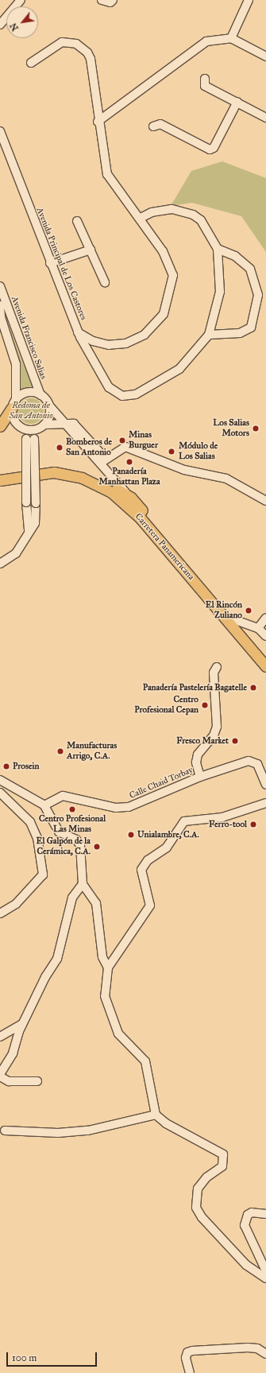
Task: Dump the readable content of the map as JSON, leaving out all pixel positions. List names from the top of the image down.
{
  "streets": {
    "main road": ["Carretera Panamericana"],
    "street": ["Avenida Principal de Los Castores", "Avenida Francisco Salias", "Calle Chaid Torbay"]
  },
  "parks": ["Redoma de San Antonio"],
  "places": [
    "Los Salias Motors",
    "Minas Burguer",
    "Bomberos de San Antonio",
    "Módulo de Los Salias",
    "Panadería Manhattan Plaza",
    "El Rincón Zuliano",
    "Panadería Pastelería Bagatelle",
    "Centro Profesional Cepan",
    "Fresco Market",
    "Manufacturas Arrigo, C.A.",
    "Prosein",
    "Centro Profesional Las Minas",
    "Ferro-tool",
    "Unialambre, C.A.",
    "El Galpón de la Cerámica, C.A."
  ],
  "scale_bar": "100 m",
  "north": "bottom left"
}
